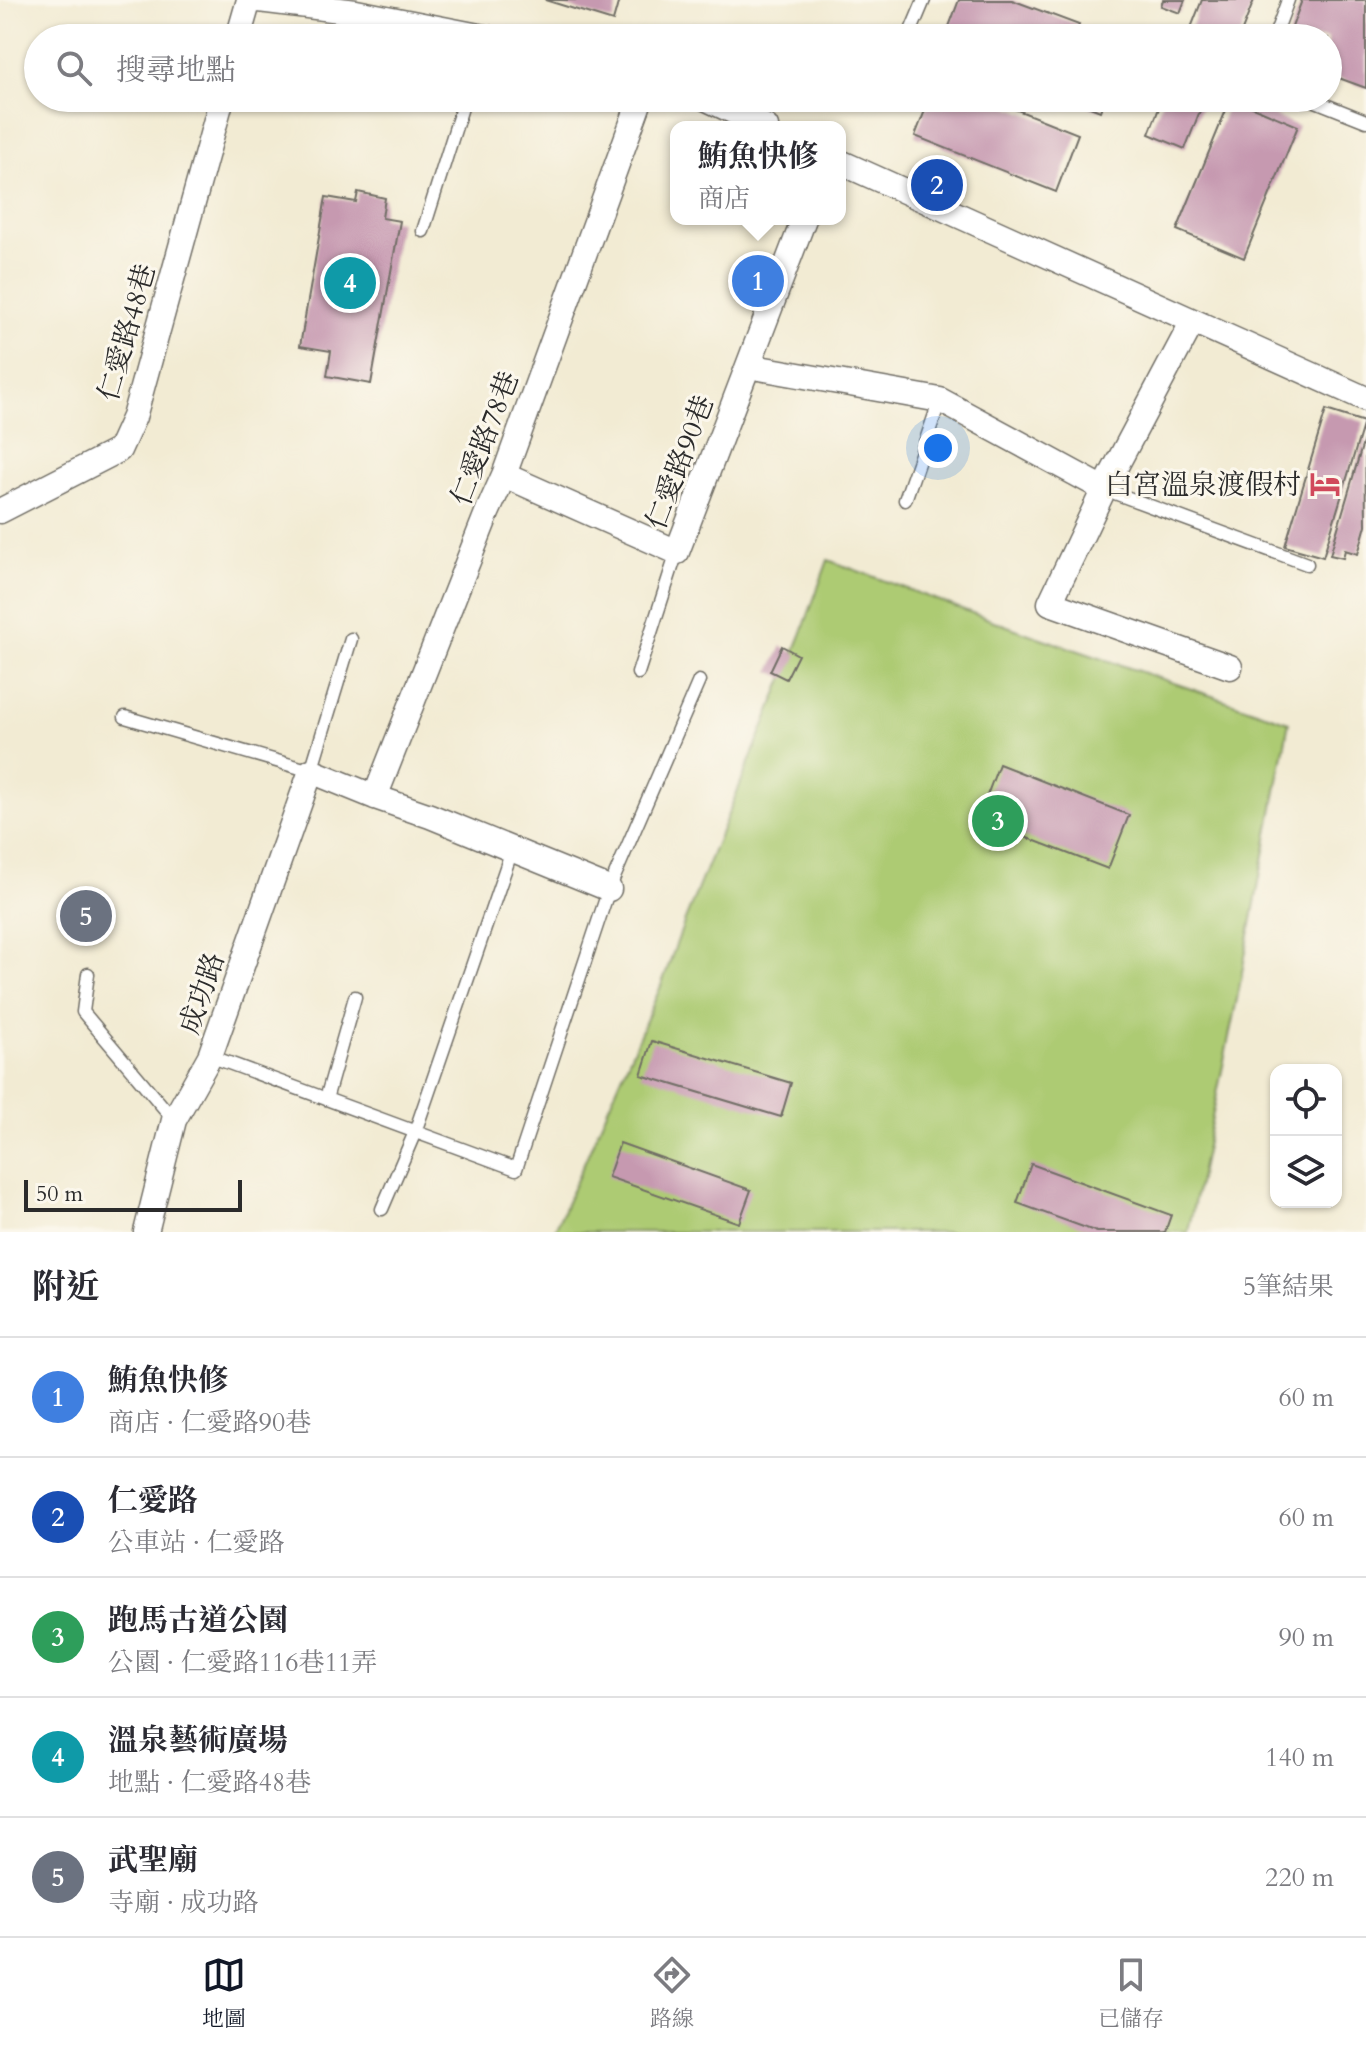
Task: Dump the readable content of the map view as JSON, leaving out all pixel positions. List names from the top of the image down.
{
  "streets": {
    "street": [
      "仁愛路48巷",
      "仁愛路78巷",
      "仁愛路90巷",
      "成功路"
    ]
  },
  "crossings": [
    ["仁愛路78巷", "仁愛路90巷"]
  ],
  "places": {
    "hotel": ["白宮溫泉渡假村"]
  },
  "scale_bar": "50 m",
  "page": {
    "search": "搜尋地點",
    "popup": ["鮪魚快修", "商店"],
    "pins": [
      "2",
      "1",
      "4",
      "3",
      "5"
    ],
    "scale": "50 m",
    "heading": ["附近", "5筆結果"],
    "list": [
      {
        "mark": "1",
        "name": "鮪魚快修",
        "note": "商店 · 仁愛路90巷",
        "value": "60 m"
      },
      {
        "mark": "2",
        "name": "仁愛路",
        "note": "公車站 · 仁愛路",
        "value": "60 m"
      },
      {
        "mark": "3",
        "name": "跑馬古道公園",
        "note": "公園 · 仁愛路116巷11弄",
        "value": "90 m"
      },
      {
        "mark": "4",
        "name": "溫泉藝術廣場",
        "note": "地點 · 仁愛路48巷",
        "value": "140 m"
      },
      {
        "mark": "5",
        "name": "武聖廟",
        "note": "寺廟 · 成功路",
        "value": "220 m"
      }
    ],
    "nav": ["地圖", "路線", "已儲存"]
  }
}
